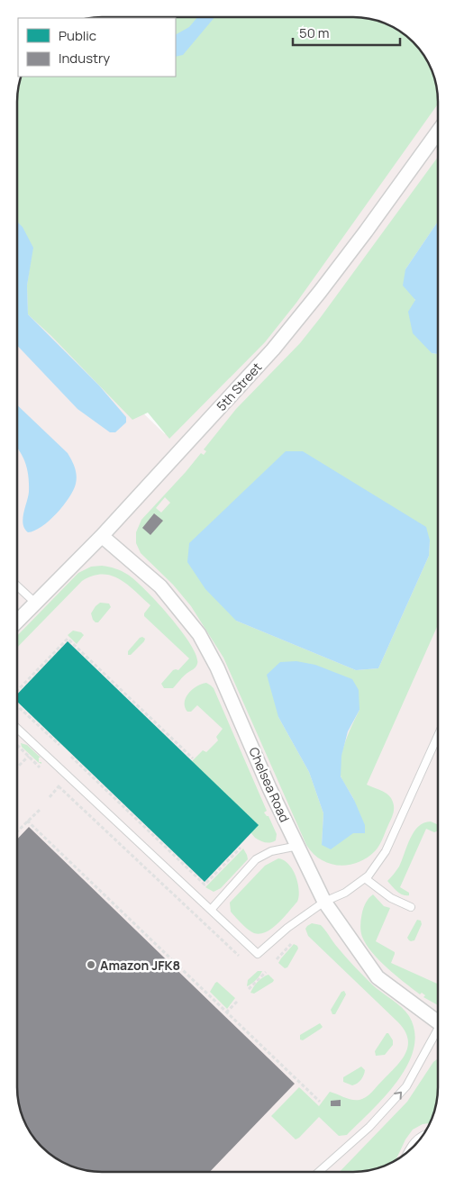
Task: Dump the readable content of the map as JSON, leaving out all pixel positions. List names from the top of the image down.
{
  "streets": {
    "street": ["5th Street", "Chelsea Road"]
  },
  "crossings": [
    ["5th Street", "Chelsea Road"]
  ],
  "places": ["Amazon JFK8"],
  "legend": ["Public", "Industry"],
  "scale_bar": "50 m"
}
